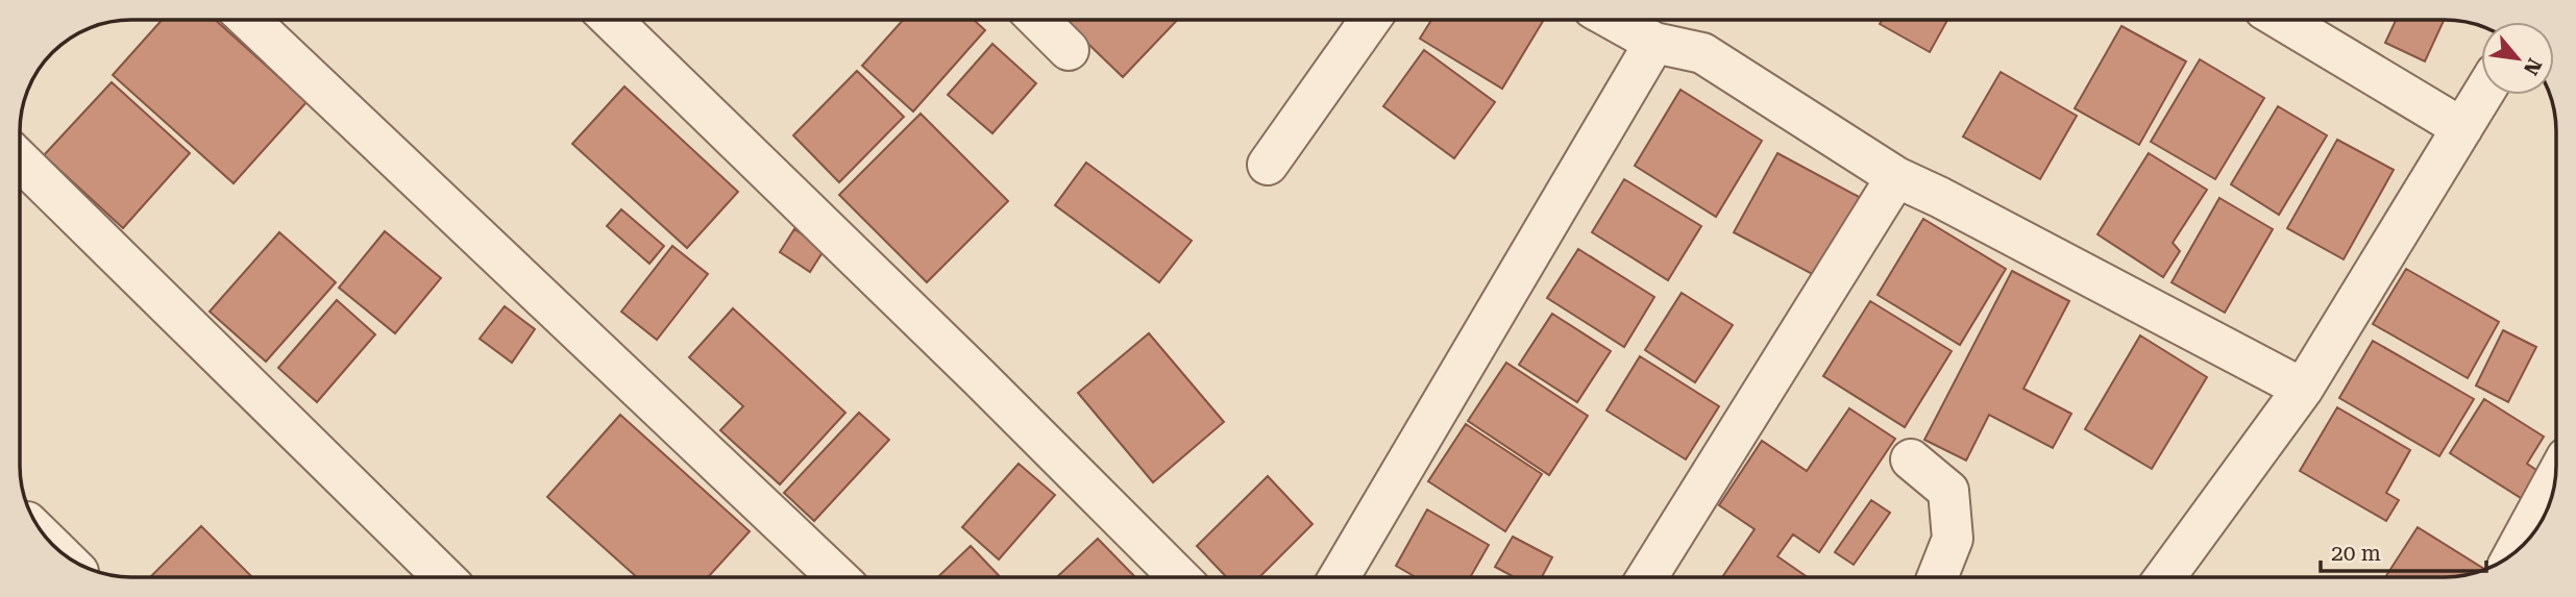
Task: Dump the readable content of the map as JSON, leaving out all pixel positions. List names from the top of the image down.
{
  "scale_bar": "20 m",
  "north": "bottom right"
}
